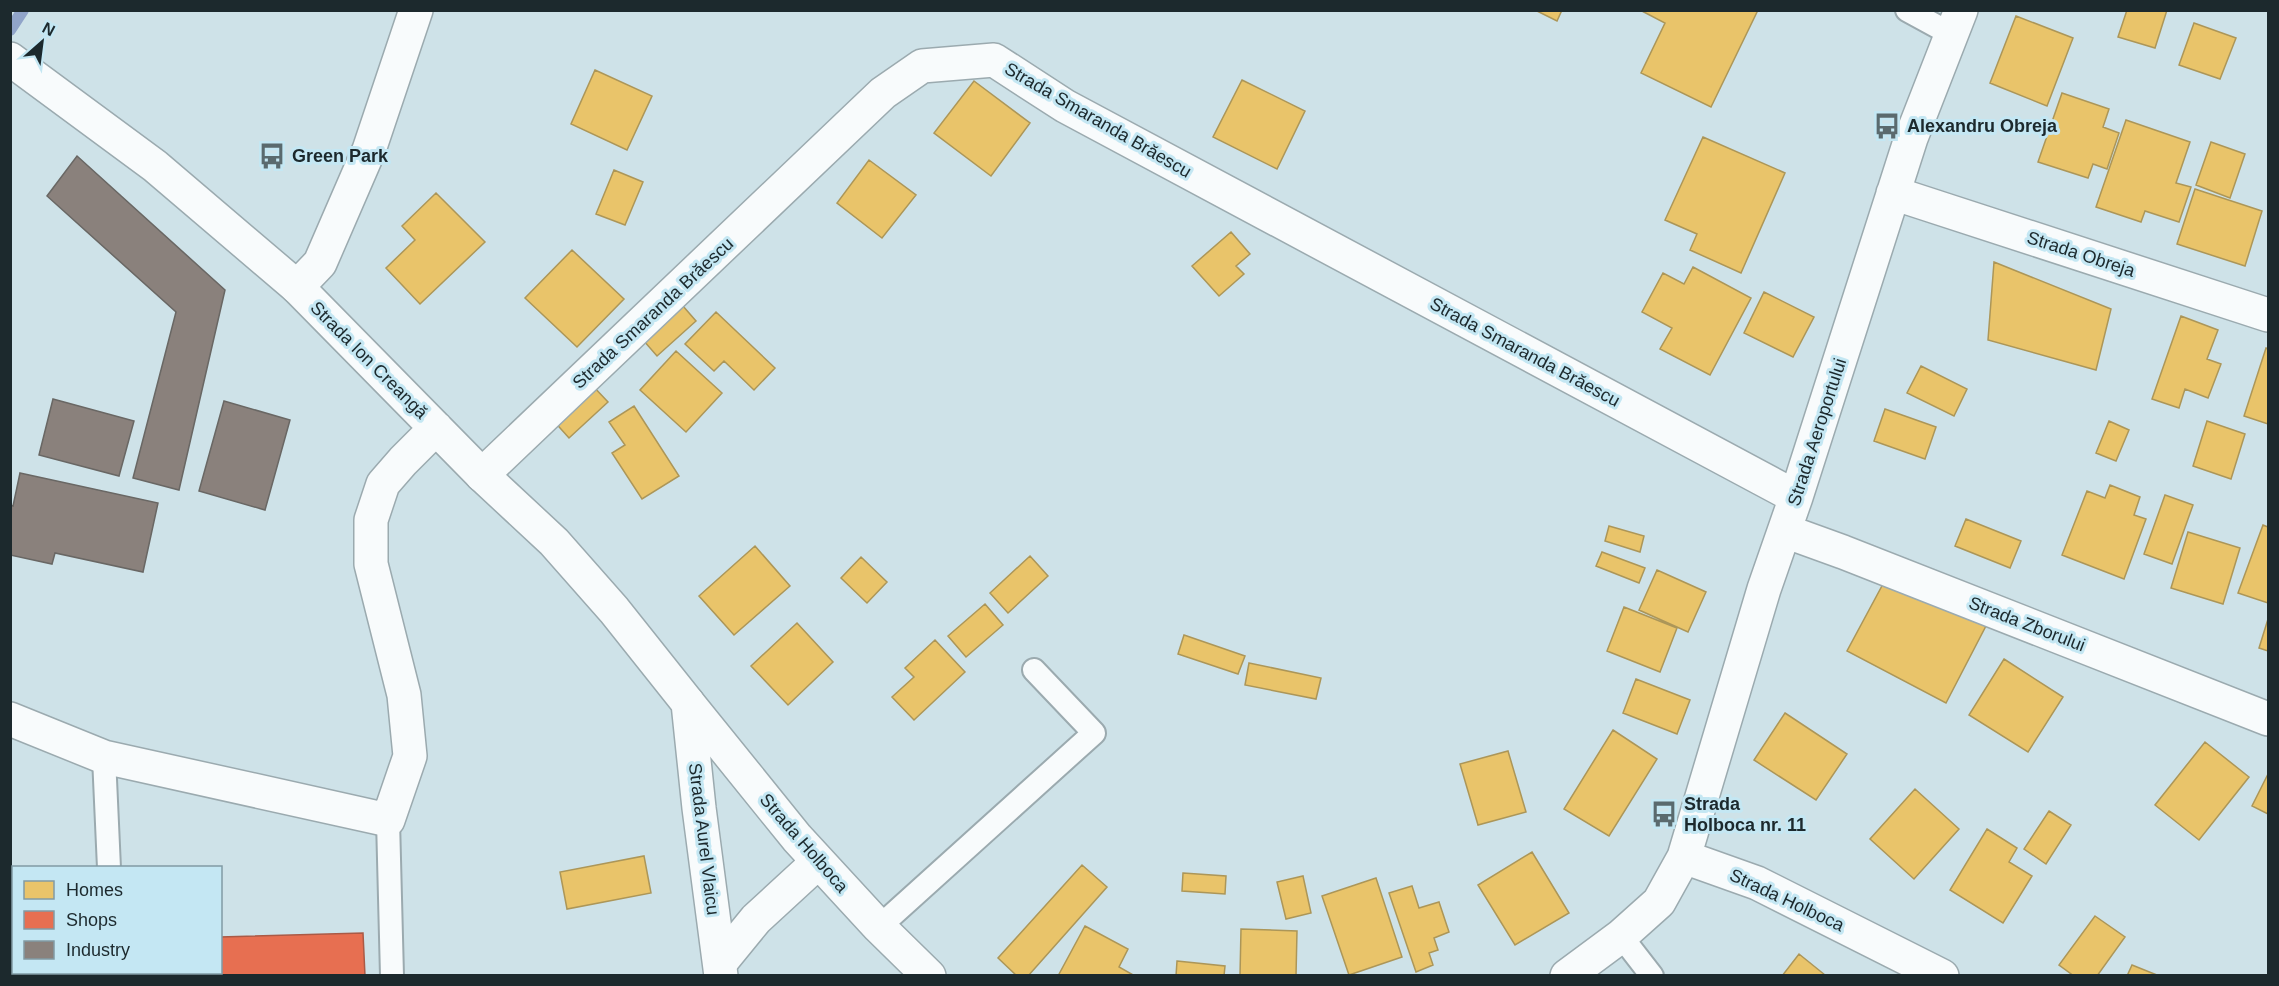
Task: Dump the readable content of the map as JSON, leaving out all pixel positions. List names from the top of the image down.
{
  "streets": {
    "street": [
      "Strada Smaranda Brăescu",
      "Strada Obreja",
      "Strada Ion Creangă",
      "Strada Aeroportului",
      "Strada Zborului",
      "Strada Aurel Vlaicu",
      "Strada Holboca"
    ]
  },
  "crossings": [
    ["Strada Smaranda Brăescu", "Strada Ion Creangă"],
    ["Strada Smaranda Brăescu", "Strada Aeroportului"],
    ["Strada Obreja", "Strada Aeroportului"],
    ["Strada Ion Creangă", "Strada Aurel Vlaicu"],
    ["Strada Ion Creangă", "Strada Holboca"],
    ["Strada Aeroportului", "Strada Zborului"],
    ["Strada Aeroportului", "Strada Holboca"],
    ["Strada Aurel Vlaicu", "Strada Holboca"]
  ],
  "places": {
    "bus stop": ["Alexandru Obreja", "Green Park", "Strada Holboca nr. 11"]
  },
  "legend": ["Homes", "Shops", "Industry"],
  "north": "top right"
}
